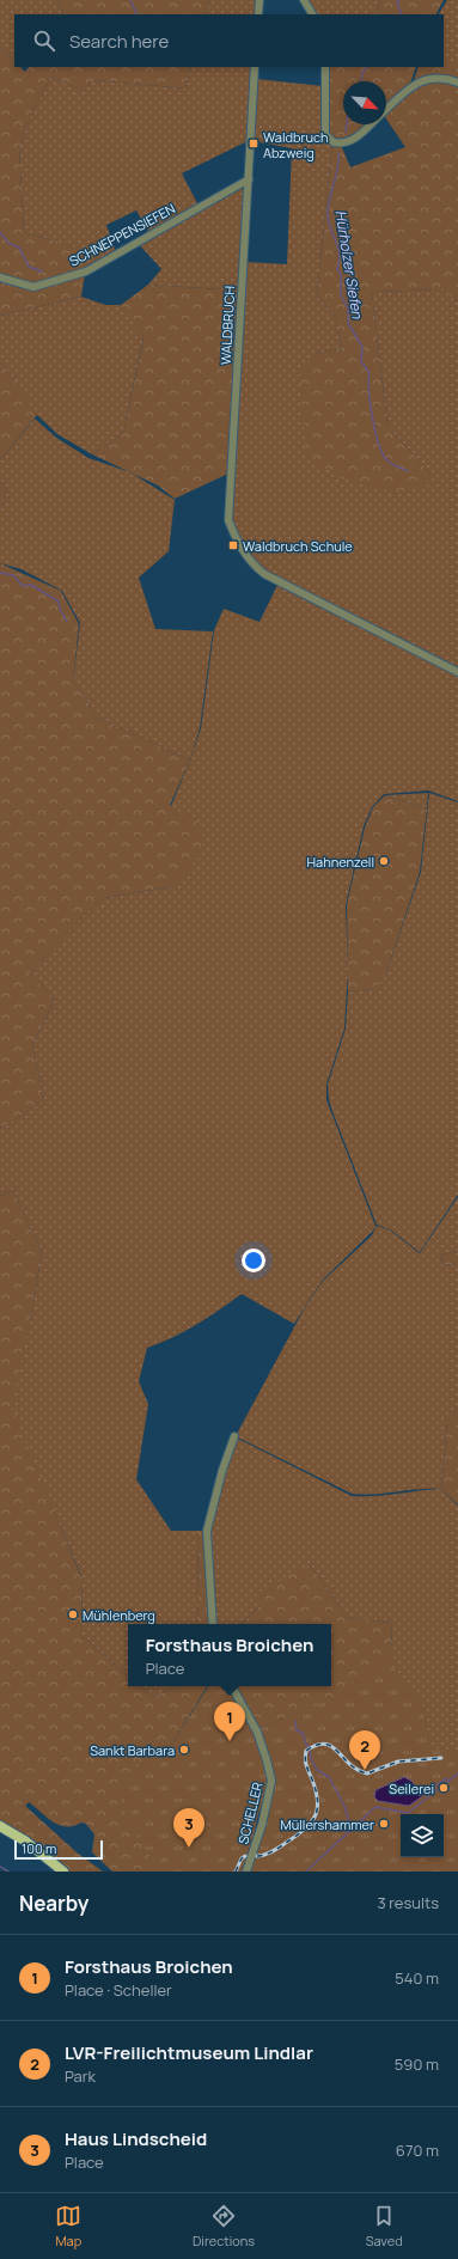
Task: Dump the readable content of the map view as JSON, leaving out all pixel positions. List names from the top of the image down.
{
  "streets": {
    "street": ["SCHNEPPENSIEFEN", "WALDBRUCH", "SCHELLER"]
  },
  "crossings": [
    ["SCHNEPPENSIEFEN", "WALDBRUCH"]
  ],
  "water": ["Hürholzer Siefen"],
  "places": {
    "transit": ["Waldbruch Abzweig", "Waldbruch Schule"],
    "other": [
      "Hahnenzell",
      "Mühlenberg",
      "Sankt Barbara",
      "Seilerei",
      "Müllershammer"
    ]
  },
  "scale_bar": "100 m",
  "north": "bottom right",
  "page": {
    "search": "Search here",
    "popup": ["Forsthaus Broichen", "Place"],
    "pins": ["1", "2", "3"],
    "scale": "100 m",
    "heading": ["Nearby", "3 results"],
    "list": [
      {
        "mark": "1",
        "name": "Forsthaus Broichen",
        "note": "Place · Scheller",
        "value": "540 m"
      },
      {
        "mark": "2",
        "name": "LVR-Freilichtmuseum Lindlar",
        "note": "Park",
        "value": "590 m"
      },
      {
        "mark": "3",
        "name": "Haus Lindscheid",
        "note": "Place",
        "value": "670 m"
      }
    ],
    "nav": ["Map", "Directions", "Saved"]
  }
}
